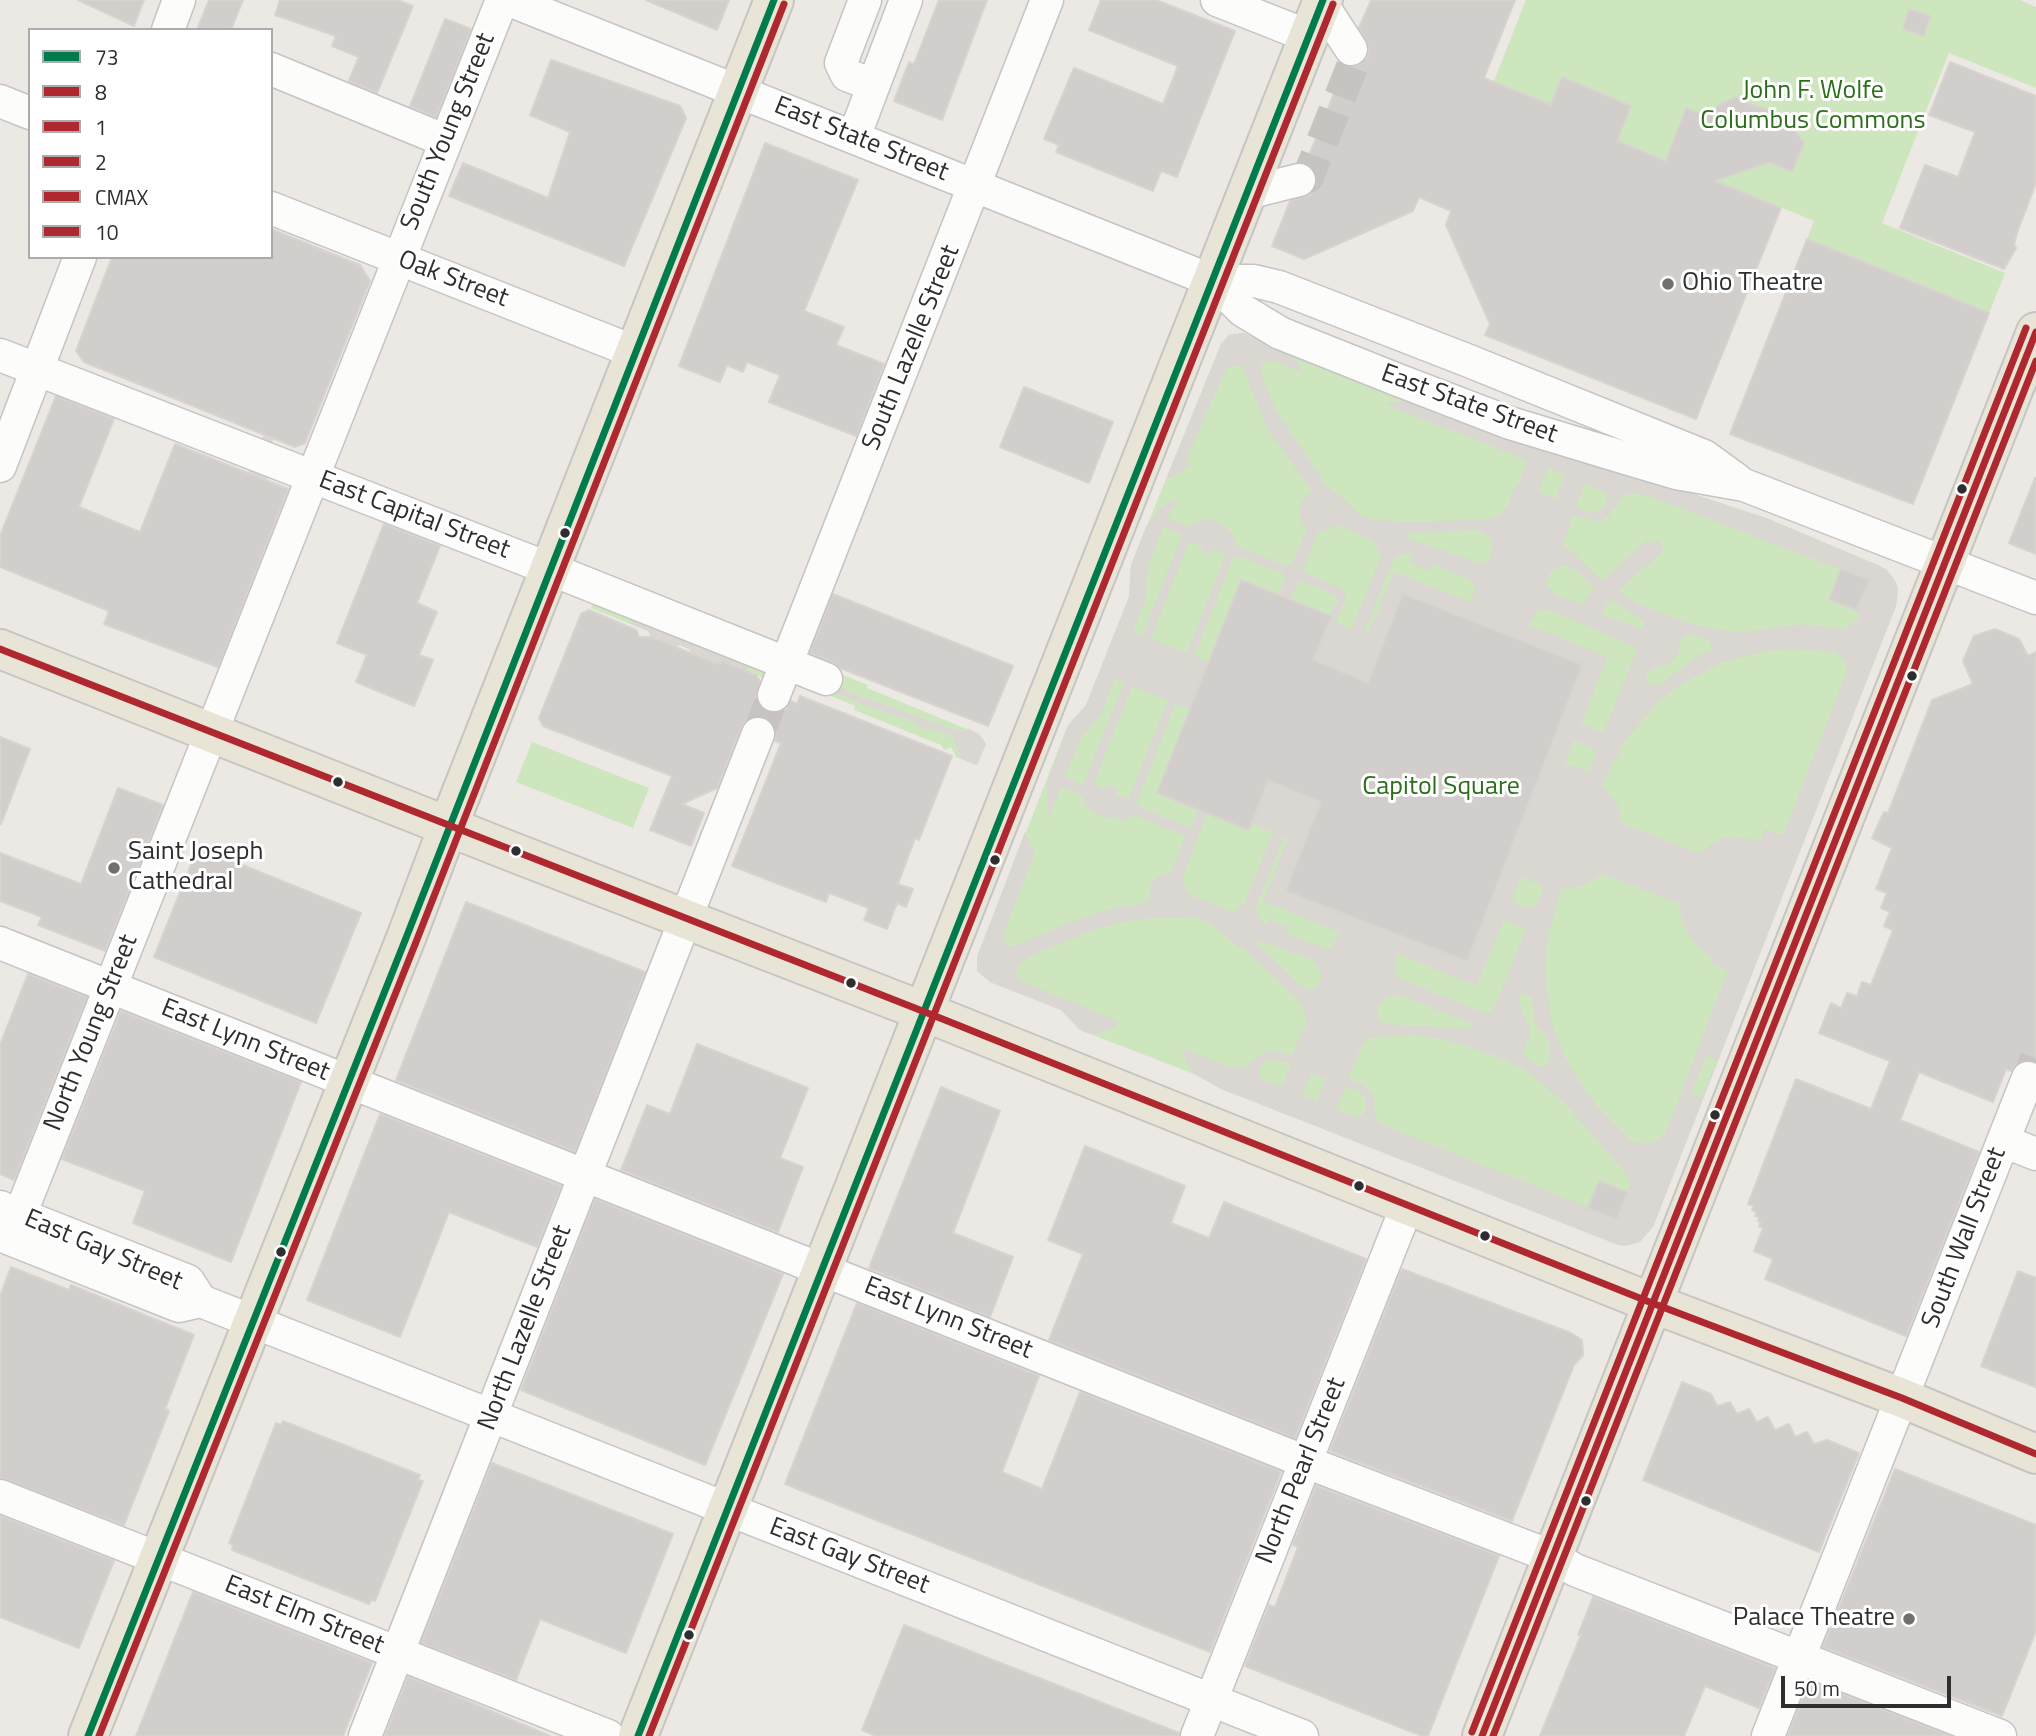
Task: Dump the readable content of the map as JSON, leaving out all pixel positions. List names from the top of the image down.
{
  "streets": {
    "street": [
      "South Young Street",
      "East State Street",
      "Oak Street",
      "South Lazelle Street",
      "East Capital Street",
      "North Young Street",
      "East Lynn Street",
      "South Wall Street",
      "East Gay Street",
      "North Lazelle Street",
      "North Pearl Street",
      "East Elm Street"
    ]
  },
  "crossings": [
    ["South Young Street", "Oak Street"],
    ["South Young Street", "East Capital Street"],
    ["South Young Street", "North Young Street"],
    ["East State Street", "South Lazelle Street"],
    ["South Lazelle Street", "East Capital Street"],
    ["North Young Street", "East Lynn Street"],
    ["North Young Street", "East Gay Street"],
    ["East Lynn Street", "South Wall Street"],
    ["East Lynn Street", "North Lazelle Street"],
    ["East Lynn Street", "North Pearl Street"],
    ["East Gay Street", "North Lazelle Street"],
    ["East Gay Street", "North Pearl Street"],
    ["North Lazelle Street", "East Elm Street"]
  ],
  "parks": ["John F. Wolfe Columbus Commons", "Capitol Square"],
  "places": ["Ohio Theatre", "Saint Joseph Cathedral", "Palace Theatre"],
  "lines": [
    "transit line 73",
    "transit line 8",
    "transit line CMAX",
    "transit line 1",
    "transit line 2",
    "transit line 10"
  ],
  "legend": [
    "73",
    "8",
    "1",
    "2",
    "CMAX",
    "10"
  ],
  "scale_bar": "50 m"
}
